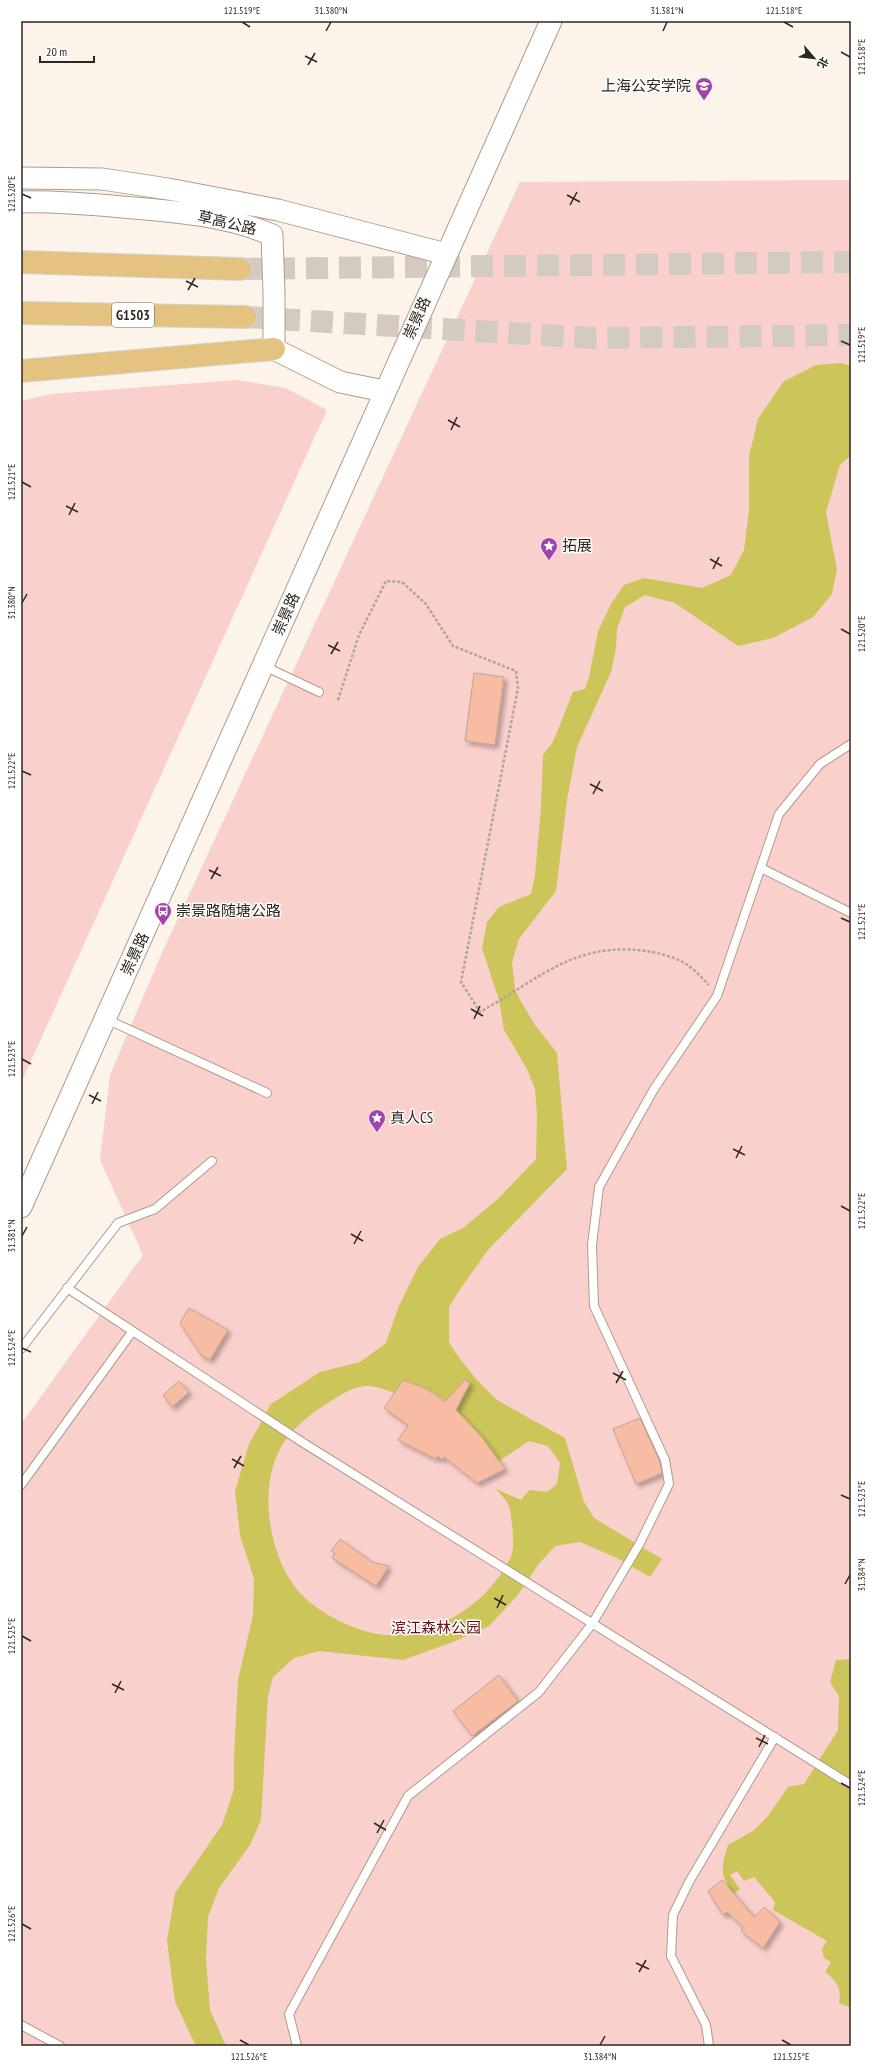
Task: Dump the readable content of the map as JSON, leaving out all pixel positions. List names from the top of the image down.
{
  "streets": {
    "highway": ["G1503"],
    "street": ["草高公路", "崇景路"]
  },
  "crossings": [
    ["草高公路", "崇景路"]
  ],
  "parks": ["滨江森林公园"],
  "places": {
    "school or university": ["上海公安学院"],
    "place": ["拓展", "真人CS"],
    "bus stop": ["崇景路随塘公路"]
  },
  "scale_bar": "20 m",
  "north": "bottom right",
  "coordinates": [
    "121.519°E",
    "31.380°N",
    "31.381°N",
    "121.518°E",
    "121.520°E",
    "121.521°E",
    "121.522°E",
    "121.523°E",
    "121.524°E",
    "31.384°N",
    "121.525°E",
    "121.526°E"
  ]
}
